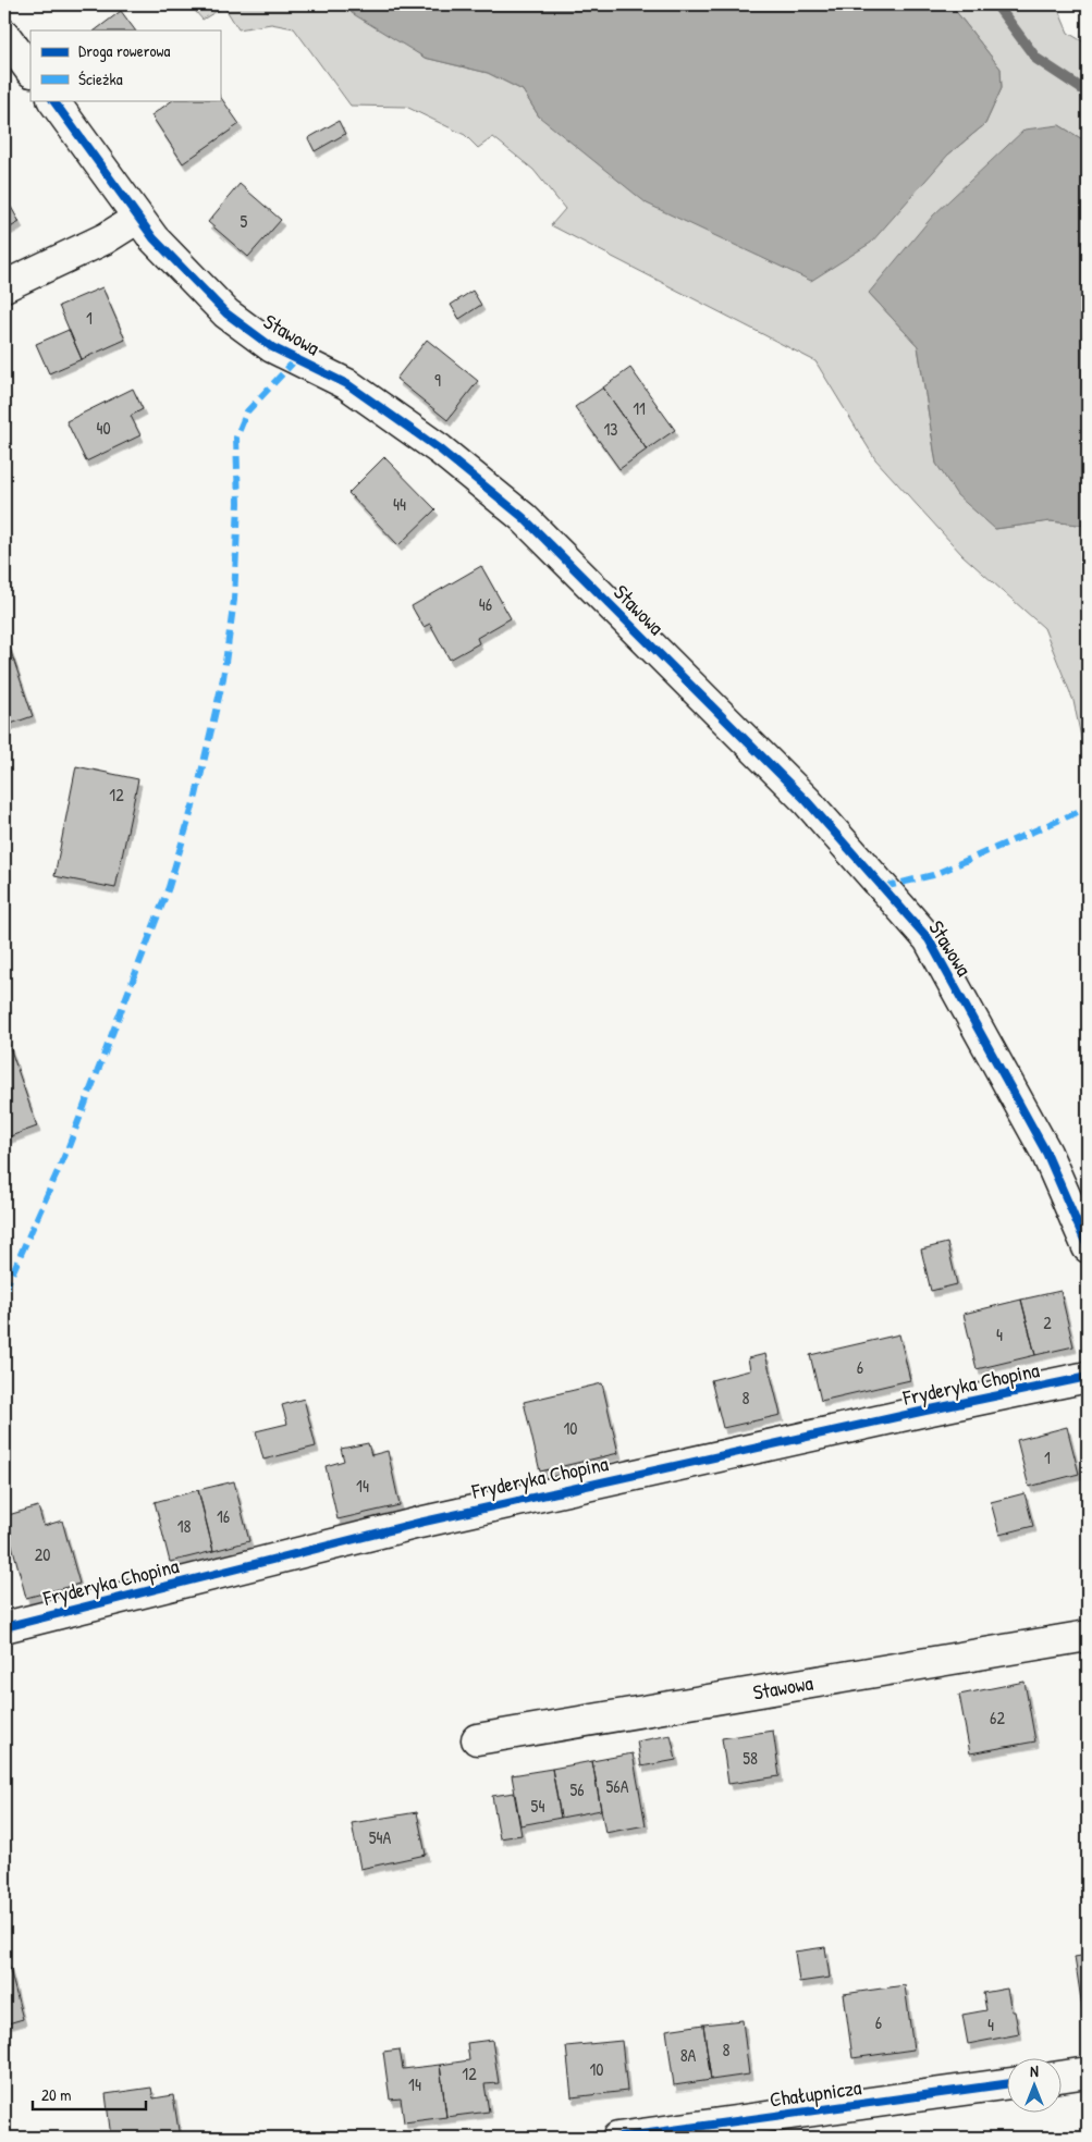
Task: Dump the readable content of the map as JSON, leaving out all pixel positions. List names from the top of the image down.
{
  "streets": {
    "street": ["Stawowa", "Fryderyka Chopina", "Chałupnicza"]
  },
  "house_numbers": [
    "5",
    "1",
    "9",
    "11",
    "40",
    "13",
    "44",
    "46",
    "12",
    "2",
    "4",
    "6",
    "8",
    "10",
    "1",
    "14",
    "16",
    "18",
    "20",
    "62",
    "58",
    "56A",
    "56",
    "54",
    "54A",
    "6",
    "4",
    "8",
    "8A",
    "10",
    "12",
    "14"
  ],
  "legend": ["Droga rowerowa", "Ścieżka"],
  "scale_bar": "20 m",
  "north": "top"
}
